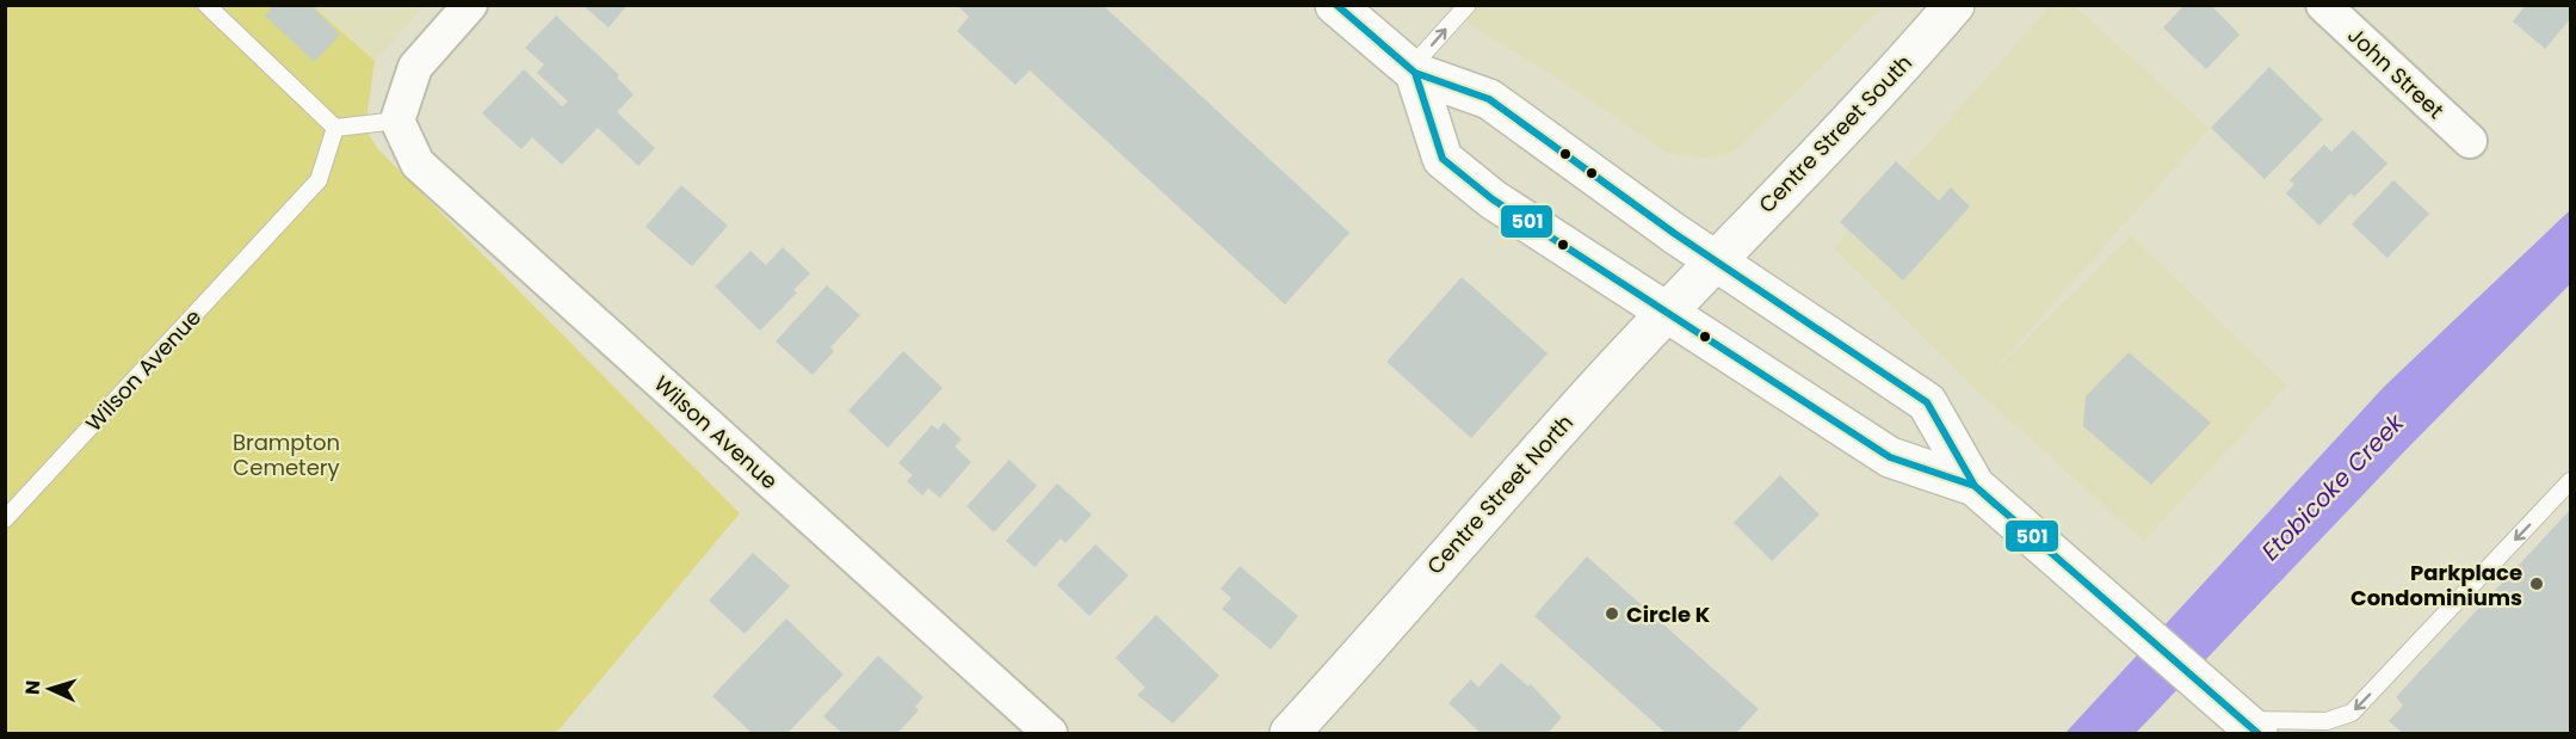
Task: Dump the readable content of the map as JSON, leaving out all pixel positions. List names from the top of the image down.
{
  "streets": {
    "main road": ["Centre Street South", "Centre Street North"],
    "street": ["John Street", "Wilson Avenue"]
  },
  "crossings": [
    ["Centre Street South", "Centre Street North"]
  ],
  "water": ["Etobicoke Creek"],
  "parks": ["Brampton Cemetery"],
  "places": ["Parkplace Condominiums", "Circle K"],
  "lines": ["transit line 501"],
  "north": "left"
}
